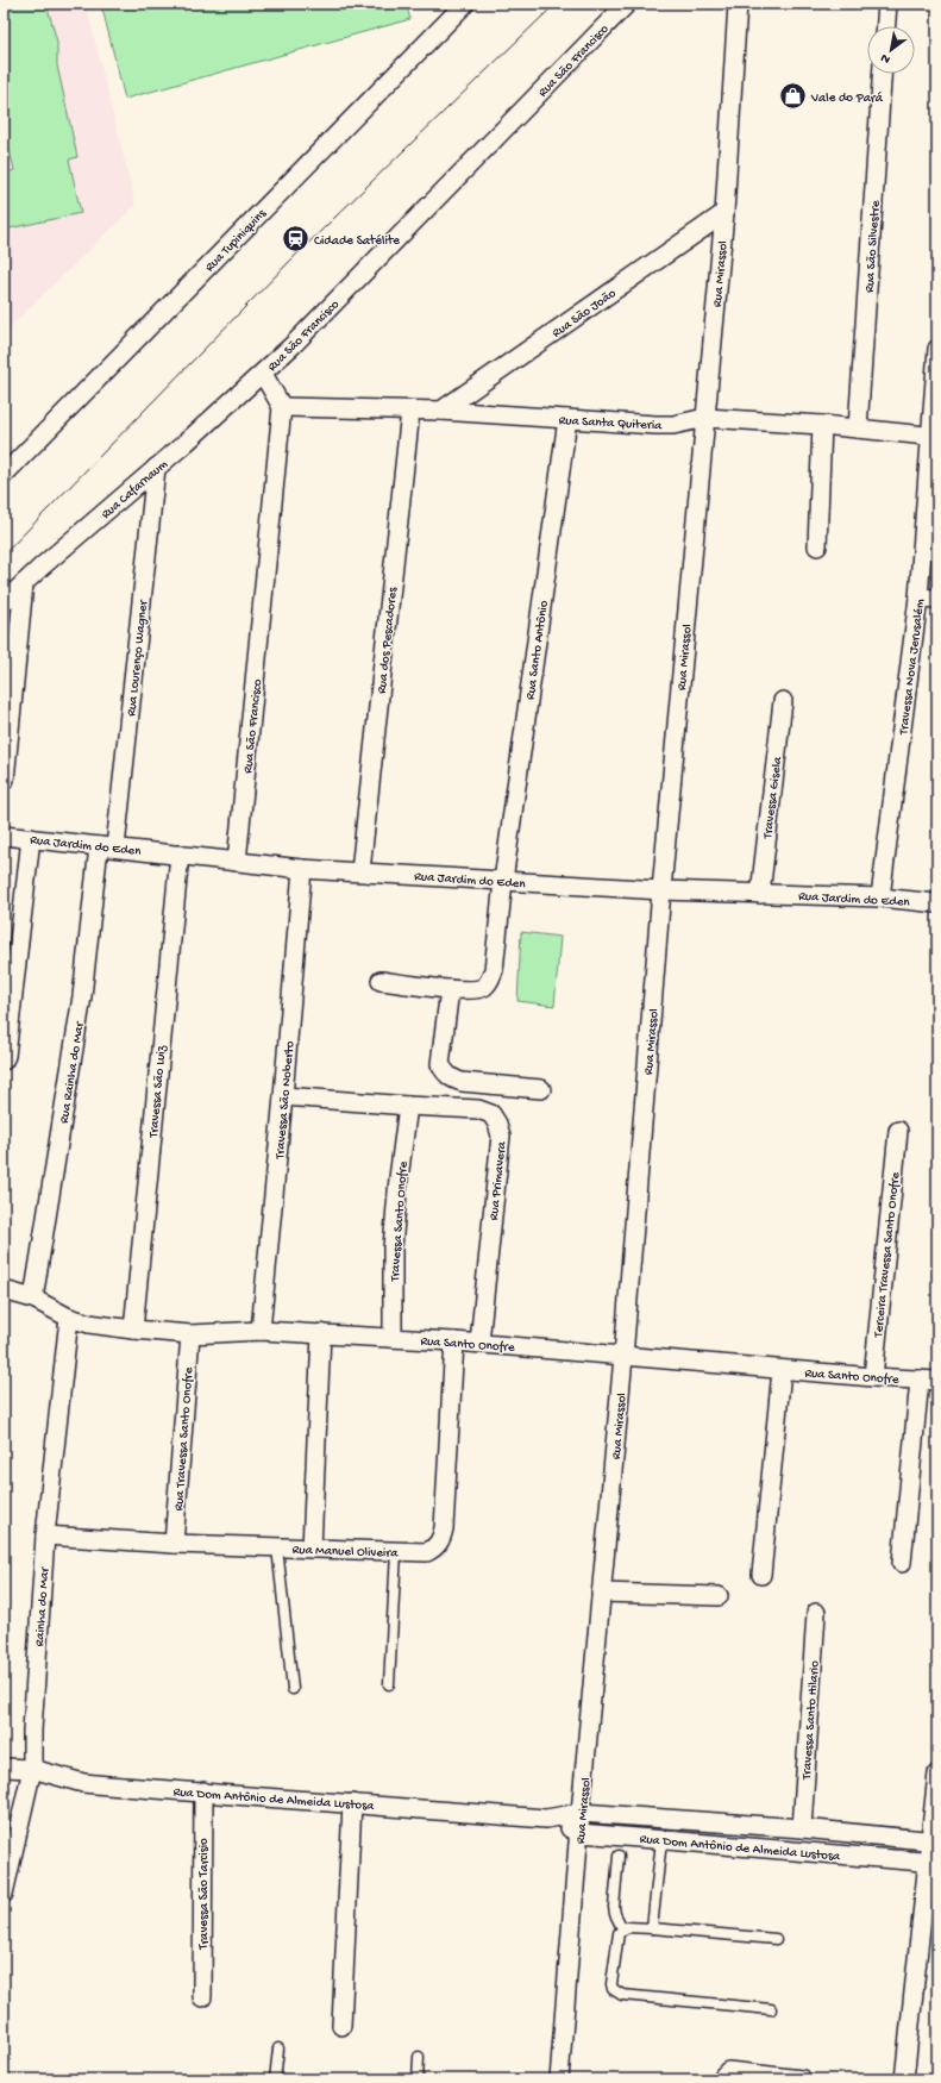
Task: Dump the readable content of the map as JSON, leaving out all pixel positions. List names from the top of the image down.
{
  "streets": {
    "street": [
      "Rua São Francisco",
      "Rua Tupiniquins",
      "Rua São Silvestre",
      "Rua Mirassol",
      "Rua São João",
      "Rua Santa Quiteria",
      "Rua Cafarnaum",
      "Rua dos Pescadores",
      "Rua Santo Antônio",
      "Rua Lourenço Wagner",
      "Travessa Nova Jerusalém",
      "Travessa Gisela",
      "Rua Jardim do Eden",
      "Rua Rainha do Mar",
      "Travessa São Luiz",
      "Travessa São Noberto",
      "Rua Primavera",
      "Travessa Santo Onofre",
      "Terceira Travessa Santo Onofre",
      "Rua Santo Onofre",
      "Rua Travessa Santo Onofre",
      "Rua Manuel Oliveira",
      "Rainha do Mar",
      "Travessa Santo Hilario",
      "Rua Dom Antônio de Almeida Lustosa",
      "Travessa São Tarcisio"
    ]
  },
  "crossings": [
    ["Rua São Francisco", "Rua Santa Quiteria"],
    ["Rua São Francisco", "Rua Cafarnaum"],
    ["Rua São Francisco", "Rua Jardim do Eden"],
    ["Rua São Silvestre", "Rua Santa Quiteria"],
    ["Rua Mirassol", "Rua São João"],
    ["Rua Mirassol", "Rua Santa Quiteria"],
    ["Rua Mirassol", "Rua Jardim do Eden"],
    ["Rua Mirassol", "Rua Santo Onofre"],
    ["Rua Mirassol", "Rua Dom Antônio de Almeida Lustosa"],
    ["Rua São João", "Rua Santa Quiteria"],
    ["Rua Santa Quiteria", "Rua dos Pescadores"],
    ["Rua Santa Quiteria", "Rua Santo Antônio"],
    ["Rua Santa Quiteria", "Travessa Nova Jerusalém"],
    ["Rua Cafarnaum", "Rua Lourenço Wagner"],
    ["Rua dos Pescadores", "Rua Jardim do Eden"],
    ["Rua Santo Antônio", "Rua Jardim do Eden"],
    ["Rua Lourenço Wagner", "Rua Jardim do Eden"],
    ["Rua Lourenço Wagner", "Rua Rainha do Mar"],
    ["Travessa Nova Jerusalém", "Rua Jardim do Eden"],
    ["Travessa Gisela", "Rua Jardim do Eden"],
    ["Rua Jardim do Eden", "Rua Rainha do Mar"],
    ["Rua Jardim do Eden", "Travessa São Luiz"],
    ["Rua Jardim do Eden", "Travessa São Noberto"],
    ["Rua Rainha do Mar", "Rua Santo Onofre"],
    ["Travessa São Luiz", "Rua Santo Onofre"],
    ["Travessa São Noberto", "Rua Primavera"],
    ["Travessa São Noberto", "Rua Santo Onofre"],
    ["Rua Primavera", "Travessa Santo Onofre"],
    ["Rua Primavera", "Rua Santo Onofre"],
    ["Travessa Santo Onofre", "Rua Santo Onofre"],
    ["Terceira Travessa Santo Onofre", "Rua Santo Onofre"],
    ["Rua Santo Onofre", "Rua Travessa Santo Onofre"],
    ["Rua Santo Onofre", "Rua Manuel Oliveira"],
    ["Rua Santo Onofre", "Rainha do Mar"],
    ["Rua Travessa Santo Onofre", "Rua Manuel Oliveira"],
    ["Rua Manuel Oliveira", "Rainha do Mar"],
    ["Rainha do Mar", "Rua Dom Antônio de Almeida Lustosa"],
    ["Travessa Santo Hilario", "Rua Dom Antônio de Almeida Lustosa"],
    ["Rua Dom Antônio de Almeida Lustosa", "Travessa São Tarcisio"]
  ],
  "places": {
    "shop": ["Vale do Pará"],
    "station": ["Cidade Satélite"]
  },
  "north": "bottom left"
}
